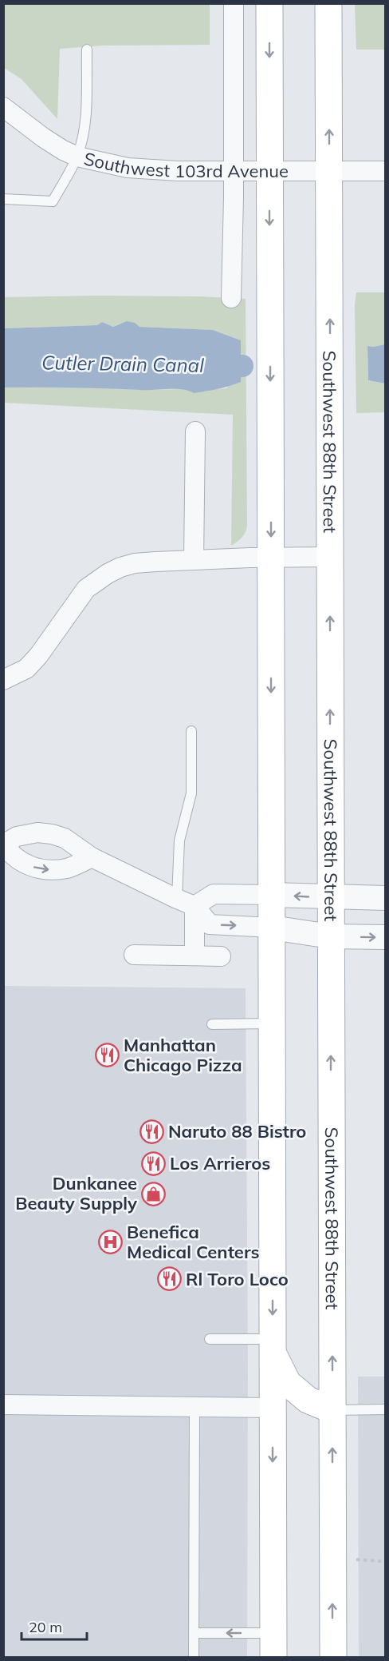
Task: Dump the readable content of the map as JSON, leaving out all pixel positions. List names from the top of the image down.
{
  "streets": {
    "main road": ["Southwest 88th Street"],
    "street": ["Southwest 103rd Avenue"]
  },
  "crossings": [
    ["Southwest 103rd Avenue", "Southwest 88th Street"]
  ],
  "water": ["Cutler Drain Canal"],
  "places": {
    "restaurant": [
      "Manhattan Chicago Pizza",
      "Naruto 88 Bistro",
      "Los Arrieros",
      "Rl Toro Loco"
    ],
    "shop": ["Dunkanee Beauty Supply"],
    "hospital": ["Benefica Medical Centers"]
  },
  "scale_bar": "20 m"
}
